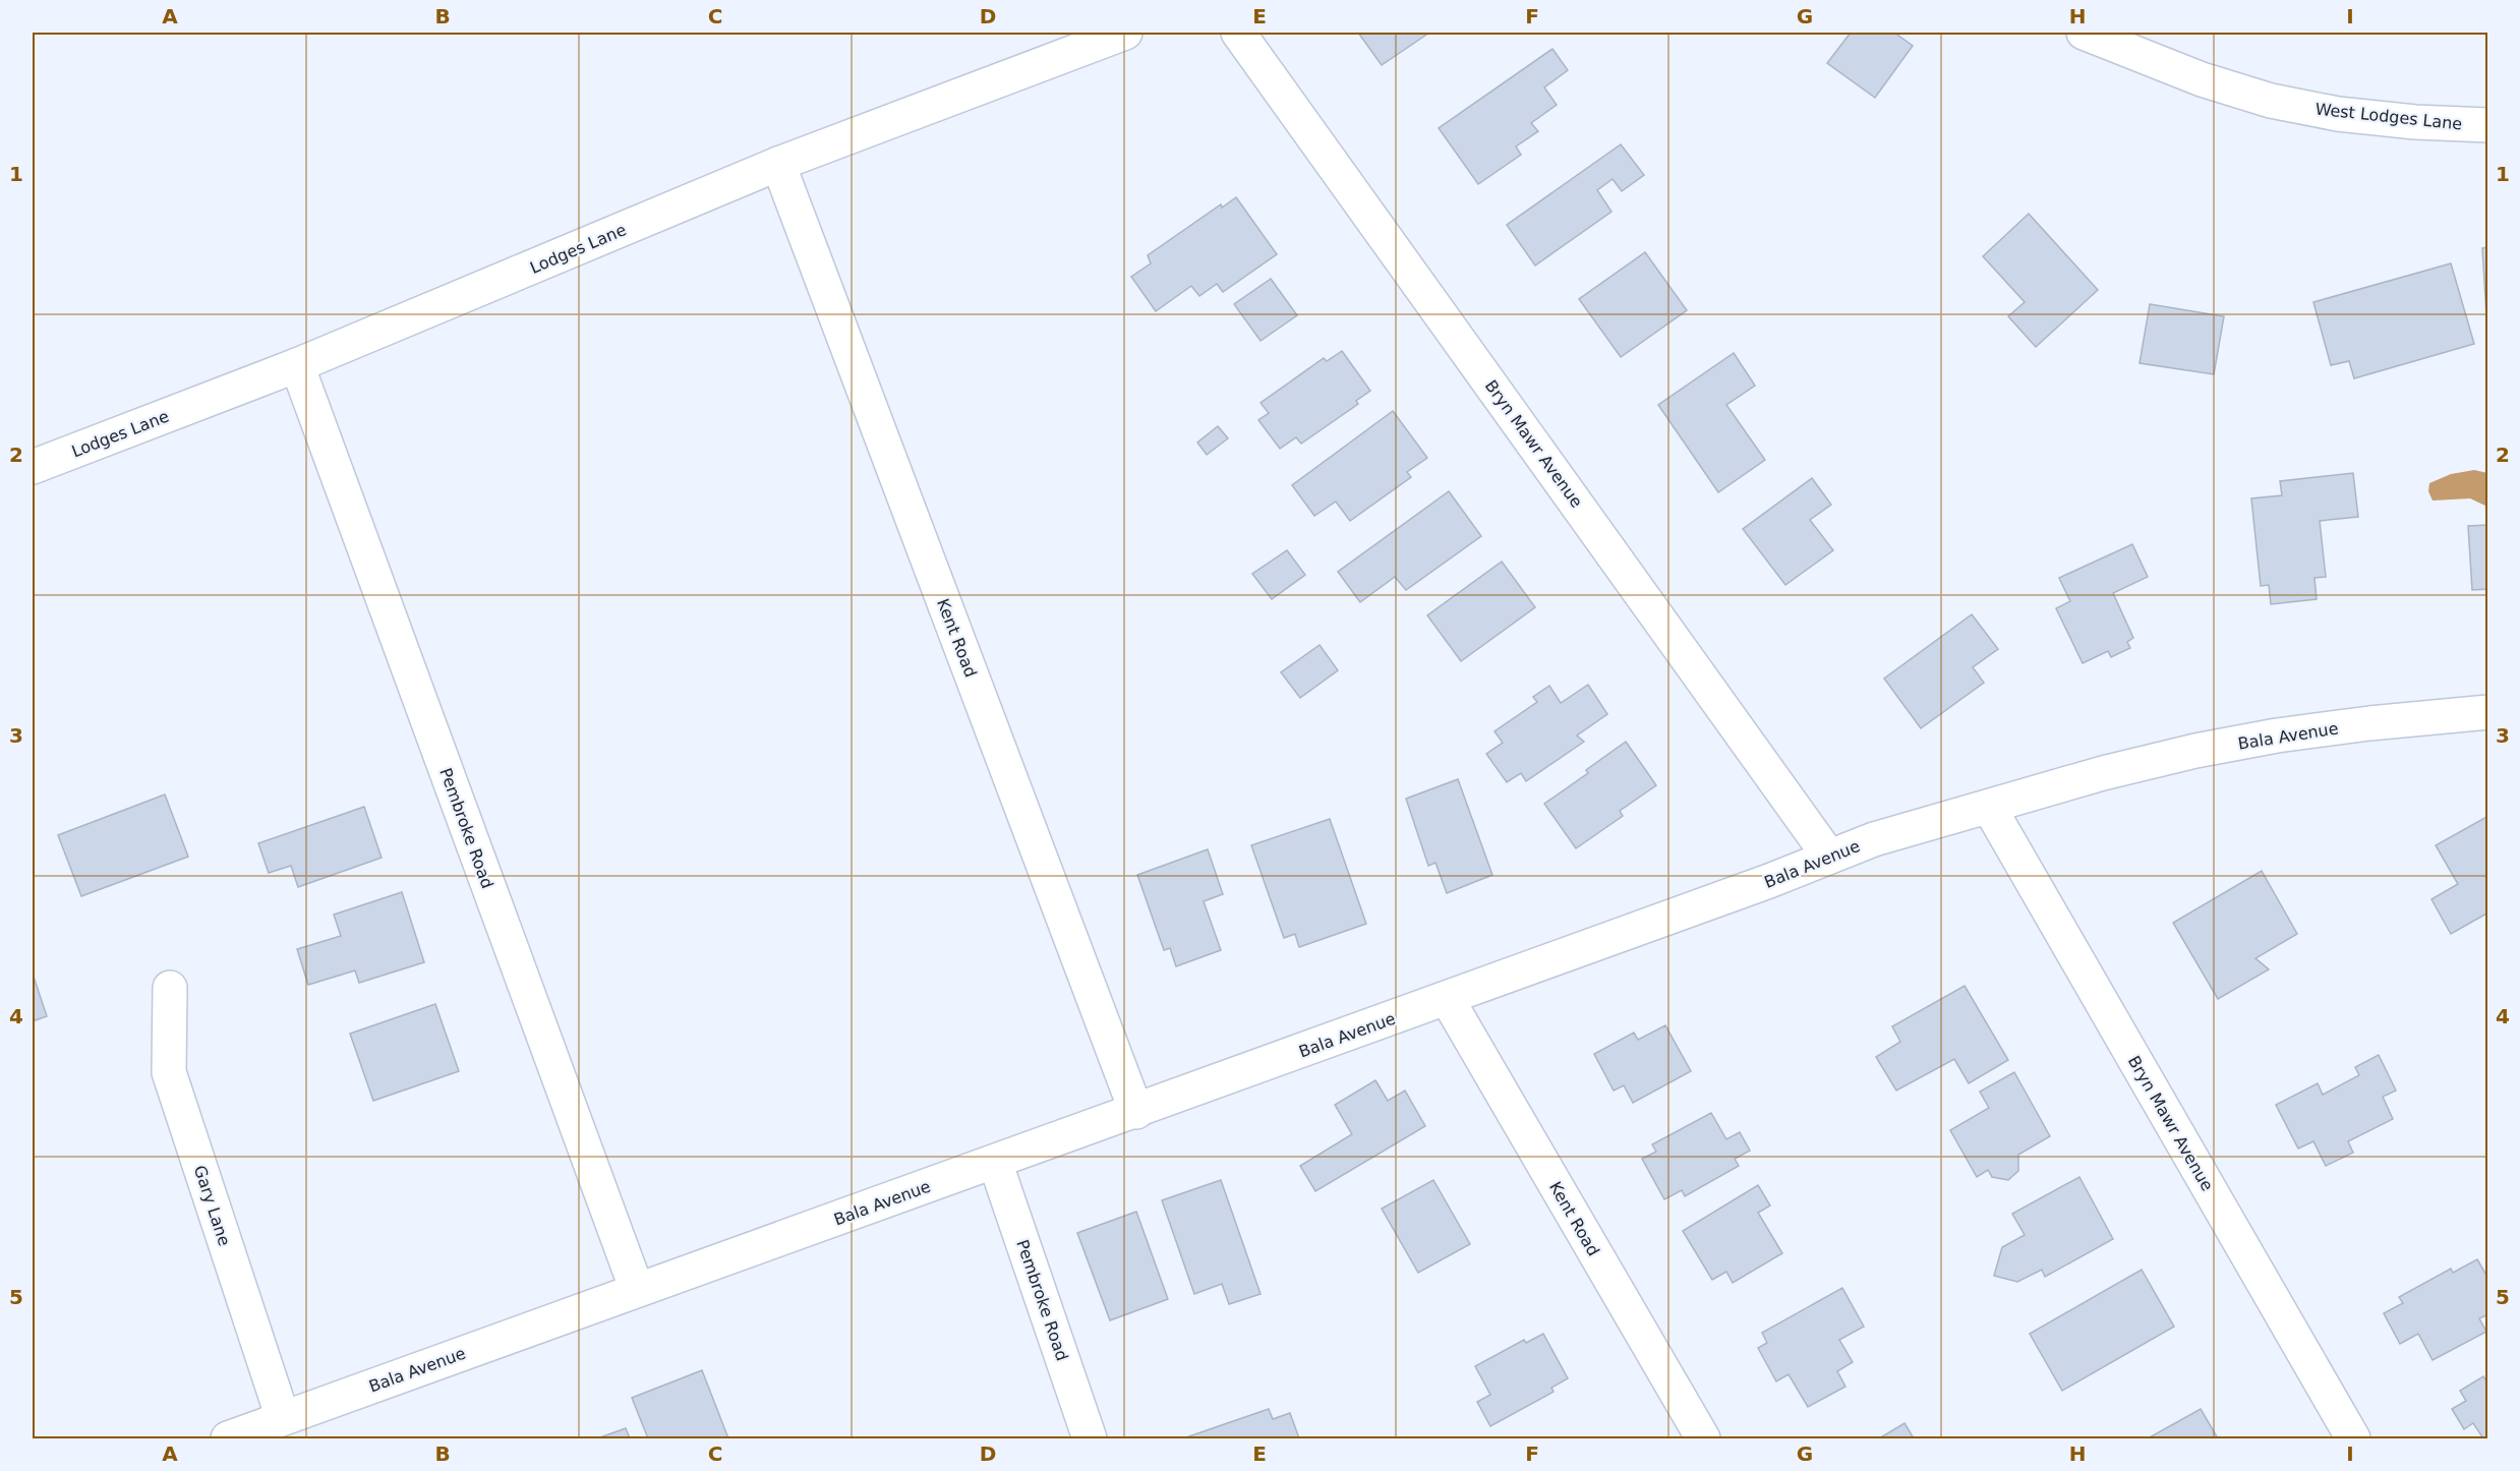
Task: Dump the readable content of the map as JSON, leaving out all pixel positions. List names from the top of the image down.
{
  "streets": {
    "street": [
      "West Lodges Lane",
      "Lodges Lane",
      "Bryn Mawr Avenue",
      "Kent Road",
      "Bala Avenue",
      "Pembroke Road",
      "Gary Lane"
    ]
  },
  "crossings": [
    ["Lodges Lane", "Kent Road"],
    ["Lodges Lane", "Pembroke Road"],
    ["Bryn Mawr Avenue", "Bala Avenue"],
    ["Kent Road", "Bala Avenue"],
    ["Bala Avenue", "Pembroke Road"],
    ["Bala Avenue", "Gary Lane"]
  ],
  "grid": {
    "columns": [
      "A",
      "B",
      "C",
      "D",
      "E",
      "F",
      "G",
      "H",
      "I"
    ],
    "rows": [
      "1",
      "2",
      "3",
      "4",
      "5"
    ]
  }
}
